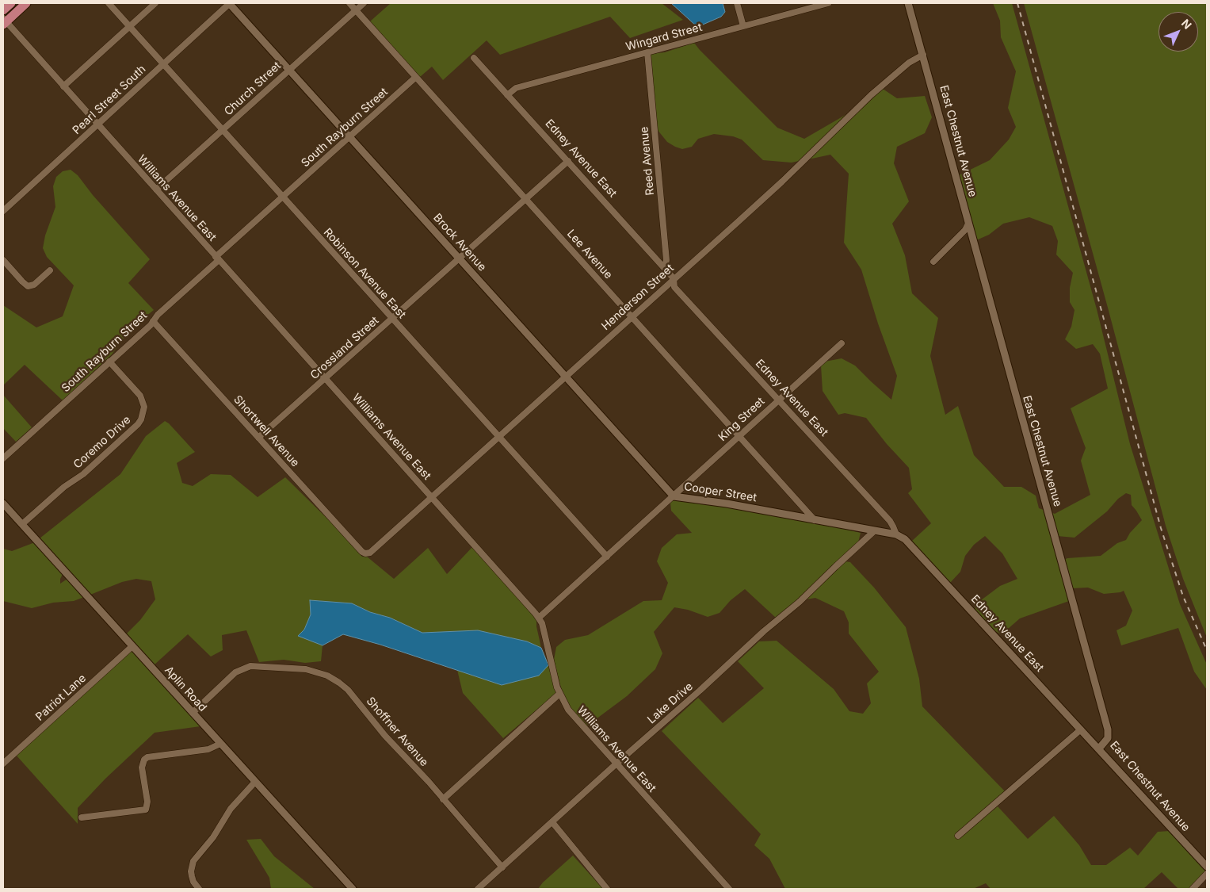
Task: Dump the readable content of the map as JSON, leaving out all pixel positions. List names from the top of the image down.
{
  "streets": {
    "street": [
      "Wingard Street",
      "Church Street",
      "Pearl Street South",
      "South Rayburn Street",
      "East Chestnut Avenue",
      "Edney Avenue East",
      "Reed Avenue",
      "Williams Avenue East",
      "Brock Avenue",
      "Lee Avenue",
      "Robinson Avenue East",
      "Henderson Street",
      "Crossland Street",
      "King Street",
      "Shortwell Avenue",
      "Coremo Drive",
      "Cooper Street",
      "Aplin Road",
      "Patriot Lane",
      "Lake Drive",
      "Shoffner Avenue"
    ]
  },
  "crossings": [
    ["Wingard Street", "Edney Avenue East"],
    ["Wingard Street", "Reed Avenue"],
    ["Church Street", "Williams Avenue East"],
    ["Church Street", "Brock Avenue"],
    ["Church Street", "Lee Avenue"],
    ["Church Street", "Robinson Avenue East"],
    ["Pearl Street South", "Williams Avenue East"],
    ["Pearl Street South", "Brock Avenue"],
    ["Pearl Street South", "Robinson Avenue East"],
    ["South Rayburn Street", "Williams Avenue East"],
    ["South Rayburn Street", "Brock Avenue"],
    ["South Rayburn Street", "Lee Avenue"],
    ["South Rayburn Street", "Robinson Avenue East"],
    ["South Rayburn Street", "Shortwell Avenue"],
    ["South Rayburn Street", "Coremo Drive"],
    ["East Chestnut Avenue", "Edney Avenue East"],
    ["East Chestnut Avenue", "Henderson Street"],
    ["Edney Avenue East", "Reed Avenue"],
    ["Edney Avenue East", "Henderson Street"],
    ["Edney Avenue East", "Crossland Street"],
    ["Edney Avenue East", "King Street"],
    ["Edney Avenue East", "Cooper Street"],
    ["Williams Avenue East", "Henderson Street"],
    ["Williams Avenue East", "Crossland Street"],
    ["Williams Avenue East", "Cooper Street"],
    ["Williams Avenue East", "Lake Drive"],
    ["Brock Avenue", "Henderson Street"],
    ["Brock Avenue", "Crossland Street"],
    ["Brock Avenue", "King Street"],
    ["Brock Avenue", "Cooper Street"],
    ["Lee Avenue", "Henderson Street"],
    ["Lee Avenue", "Crossland Street"],
    ["Lee Avenue", "King Street"],
    ["Lee Avenue", "Cooper Street"],
    ["Robinson Avenue East", "Henderson Street"],
    ["Robinson Avenue East", "Crossland Street"],
    ["Robinson Avenue East", "Cooper Street"],
    ["Henderson Street", "Shortwell Avenue"],
    ["Crossland Street", "Shortwell Avenue"],
    ["King Street", "Cooper Street"],
    ["Coremo Drive", "Aplin Road"],
    ["Cooper Street", "Lake Drive"],
    ["Aplin Road", "Patriot Lane"],
    ["Aplin Road", "Shoffner Avenue"],
    ["Lake Drive", "Shoffner Avenue"]
  ],
  "north": "top right"
}
